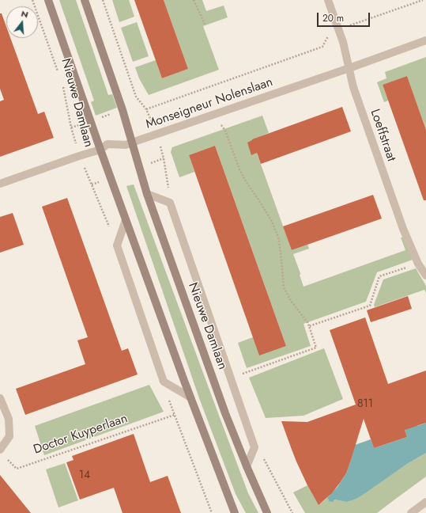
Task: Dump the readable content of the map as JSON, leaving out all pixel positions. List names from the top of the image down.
{
  "streets": {
    "street": ["Nieuwe Damlaan", "Monseigneur Nolenslaan", "Loeffstraat"],
    "path": ["Doctor Kuyperlaan"]
  },
  "crossings": [
    ["Nieuwe Damlaan", "Monseigneur Nolenslaan"],
    ["Monseigneur Nolenslaan", "Loeffstraat"]
  ],
  "house_numbers": ["811", "14"],
  "scale_bar": "20 m",
  "north": "top"
}
